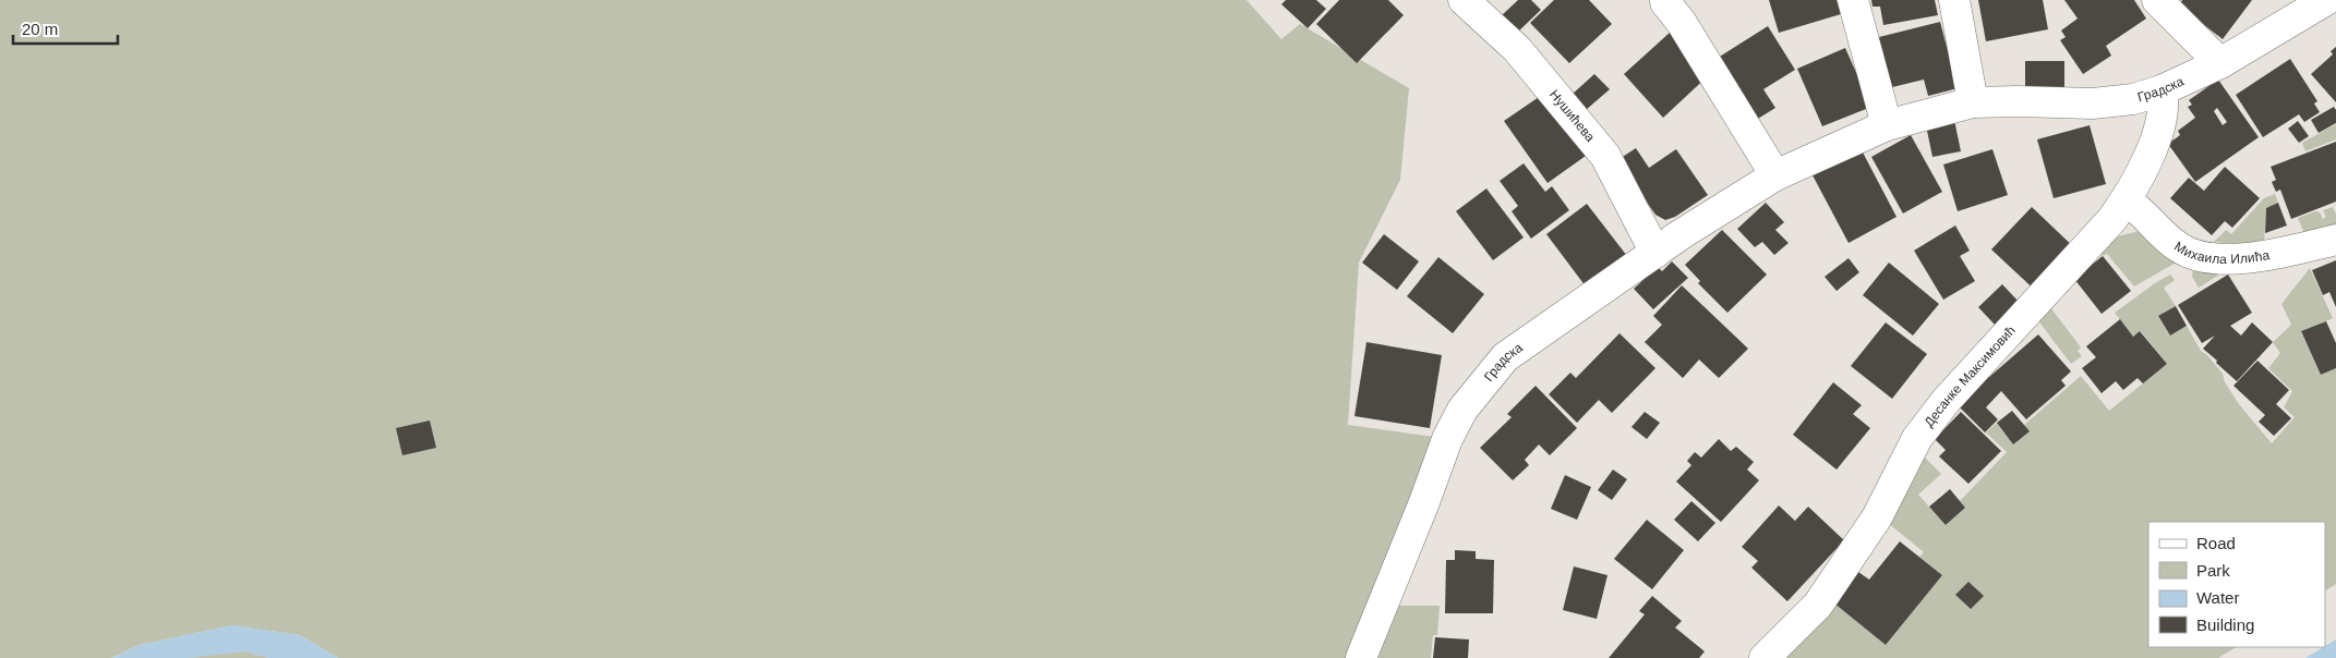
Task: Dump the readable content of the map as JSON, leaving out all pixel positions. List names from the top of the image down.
{
  "streets": {
    "street": [
      "Градска",
      "Нушићева",
      "Михаила Илића",
      "Десанке Максимовић"
    ]
  },
  "crossings": [
    ["Градска", "Нушићева"],
    ["Градска", "Десанке Максимовић"],
    ["Михаила Илића", "Десанке Максимовић"]
  ],
  "legend": [
    "Road",
    "Park",
    "Water",
    "Building"
  ],
  "scale_bar": "20 m"
}
